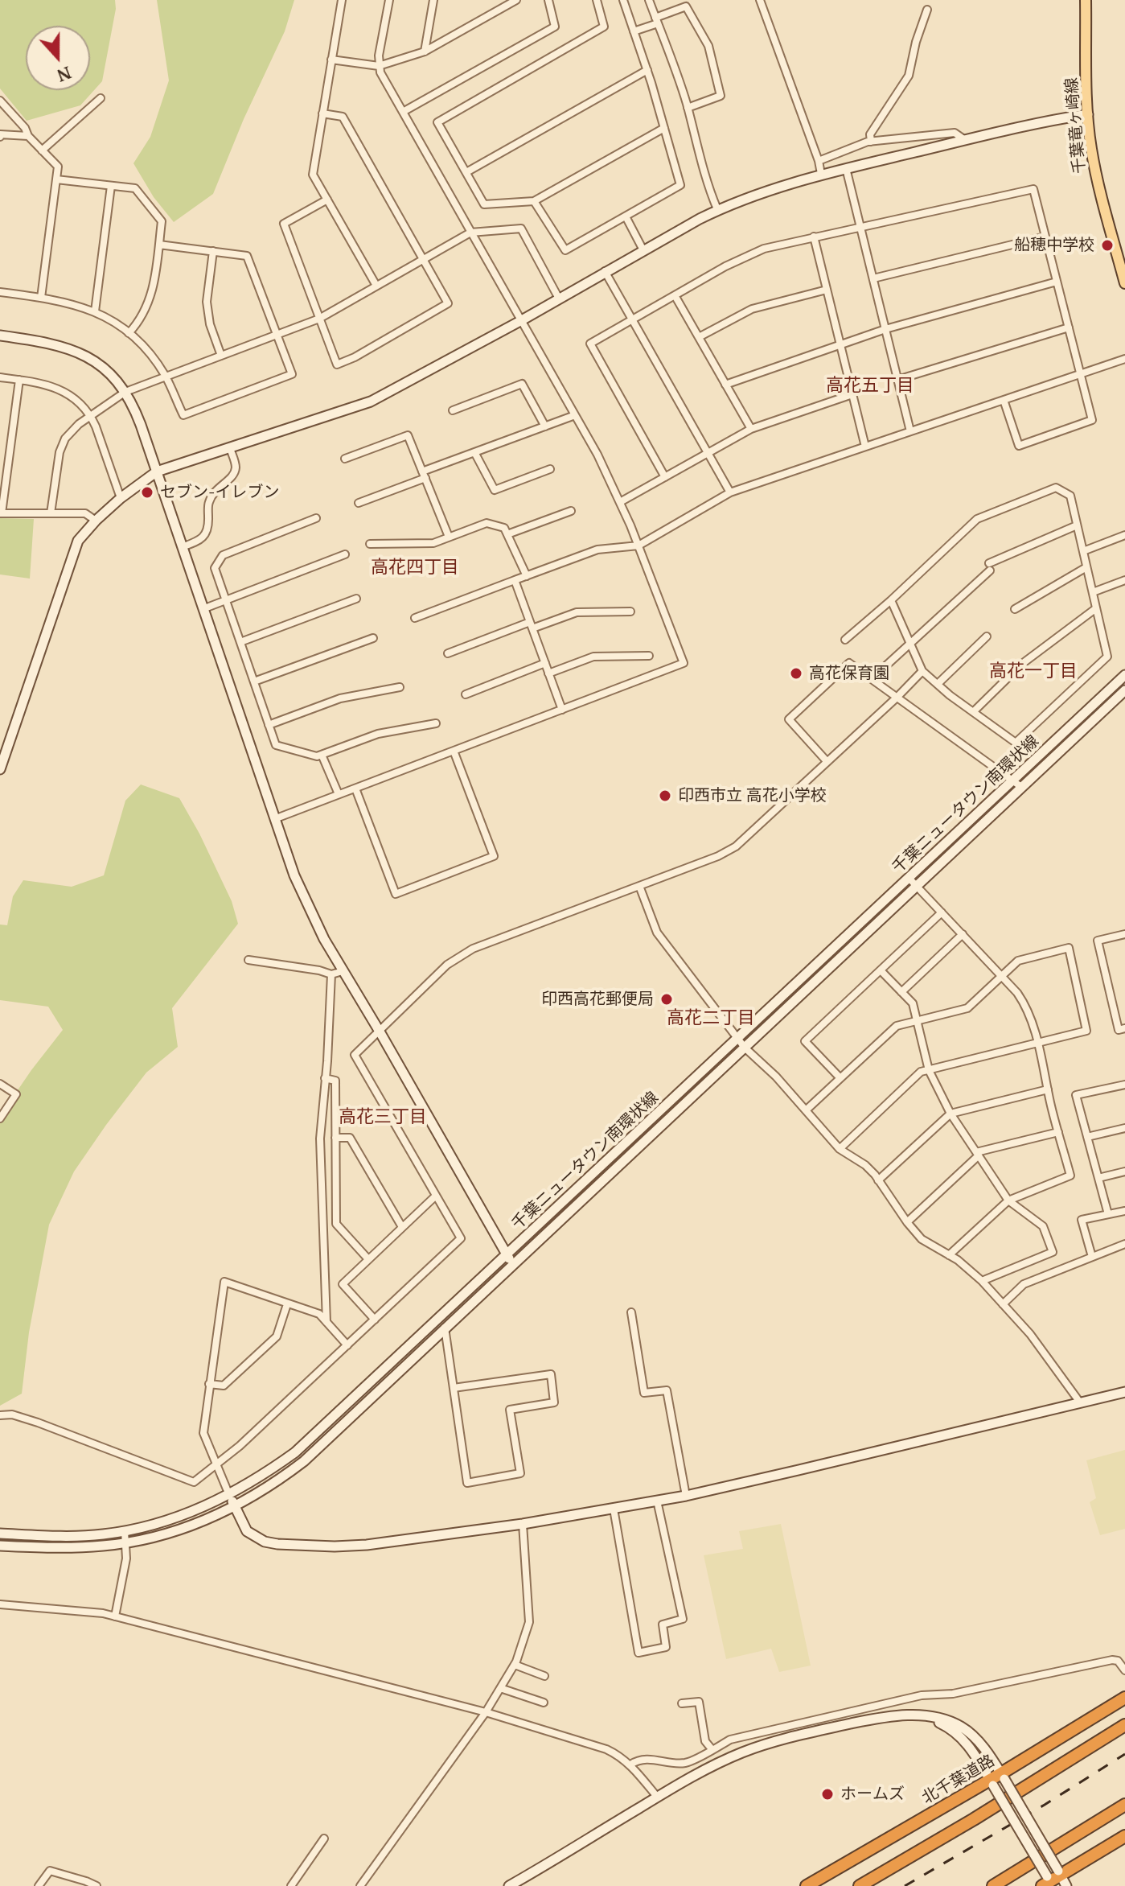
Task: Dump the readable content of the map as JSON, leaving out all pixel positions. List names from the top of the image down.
{
  "streets": {
    "highway": ["北千葉道路"],
    "main road": ["千葉竜ヶ崎線"],
    "street": ["千葉ニュータウン南環状線"]
  },
  "districts": [
    "高花五丁目",
    "高花四丁目",
    "高花一丁目",
    "高花二丁目",
    "高花三丁目"
  ],
  "places": [
    "船穂中学校",
    "セブン-イレブン",
    "高花保育園",
    "印西市立 高花小学校",
    "印西高花郵便局",
    "ホームズ"
  ],
  "north": "bottom"
}
